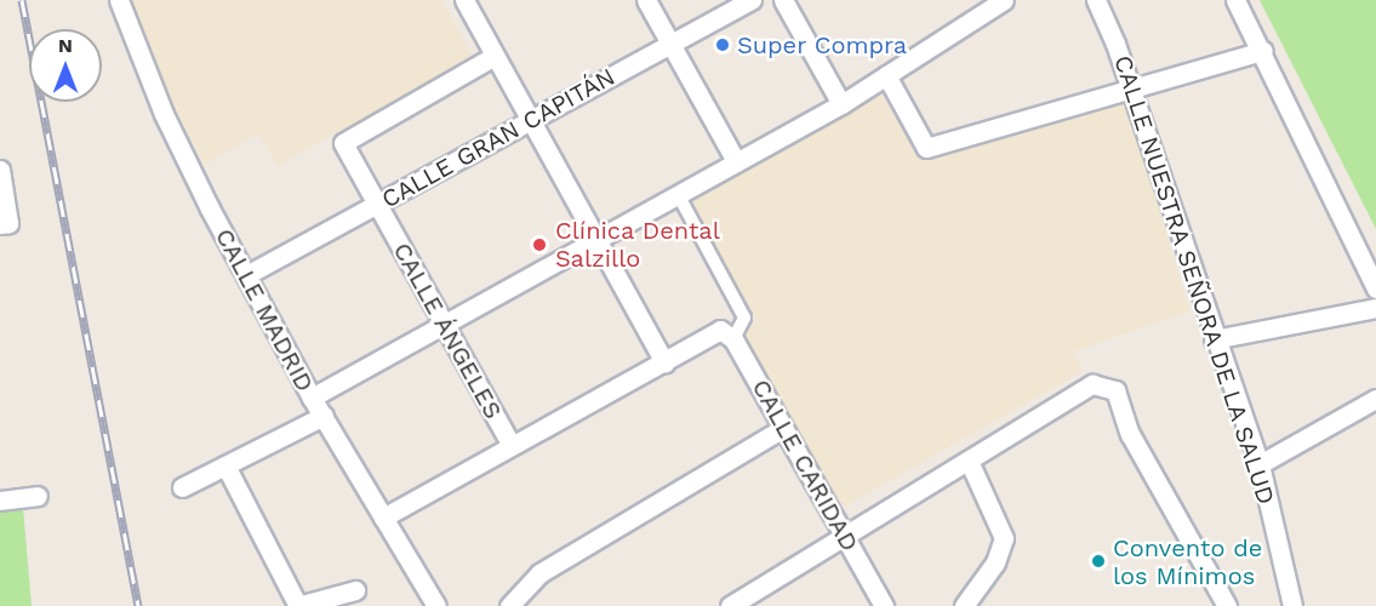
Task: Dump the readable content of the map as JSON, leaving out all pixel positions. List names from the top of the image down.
{
  "streets": {
    "street": [
      "CALLE GRAN CAPITÁN",
      "CALLE NUESTRA SEÑORA DE LA SALUD",
      "CALLE MADRID",
      "CALLE ÁNGELES",
      "CALLE CARIDAD"
    ]
  },
  "crossings": [
    ["CALLE GRAN CAPITÁN", "CALLE MADRID"],
    ["CALLE GRAN CAPITÁN", "CALLE ÁNGELES"]
  ],
  "places": ["Super Compra", "Clínica Dental Salzillo", "Convento de los Mínimos"],
  "north": "top"
}
